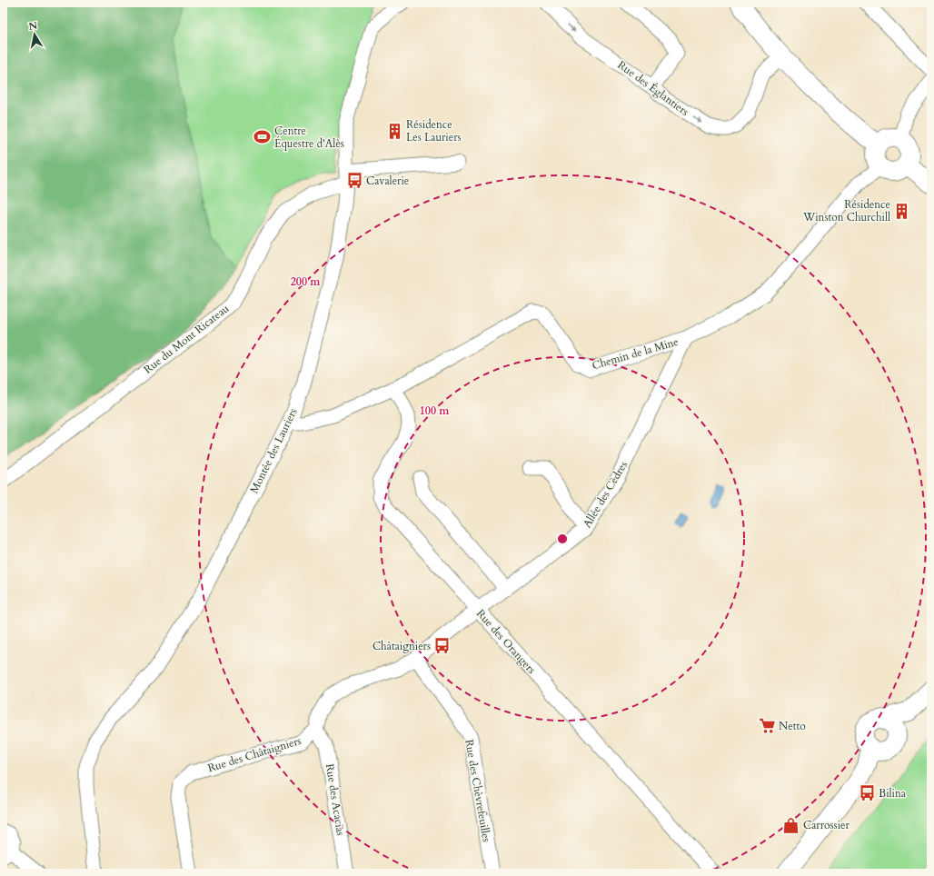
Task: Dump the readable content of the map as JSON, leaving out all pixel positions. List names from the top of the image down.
{
  "streets": {
    "street": [
      "Rue des Églantiers",
      "Rue du Mont Ricateau",
      "Chemin de la Mine",
      "Montée des Lauriers",
      "Allée des Cèdres",
      "Rue des Orangers",
      "Rue des Châtaigniers",
      "Rue des Chèvrefeuilles",
      "Rue des Acacias"
    ]
  },
  "crossings": [
    ["Rue du Mont Ricateau", "Montée des Lauriers"],
    ["Chemin de la Mine", "Montée des Lauriers"],
    ["Chemin de la Mine", "Allée des Cèdres"],
    ["Chemin de la Mine", "Rue des Orangers"],
    ["Allée des Cèdres", "Rue des Orangers"],
    ["Rue des Châtaigniers", "Rue des Acacias"]
  ],
  "places": {
    "building": ["Résidence Les Lauriers", "Résidence Winston Churchill"],
    "sports": ["Centre Équestre d'Alès"],
    "bus stop": ["Cavalerie", "Châtaigniers", "Bilina"],
    "supermarket": ["Netto"],
    "shop": ["Carrossier"]
  },
  "north": "top",
  "rings": ["200 m", "100 m"]
}
